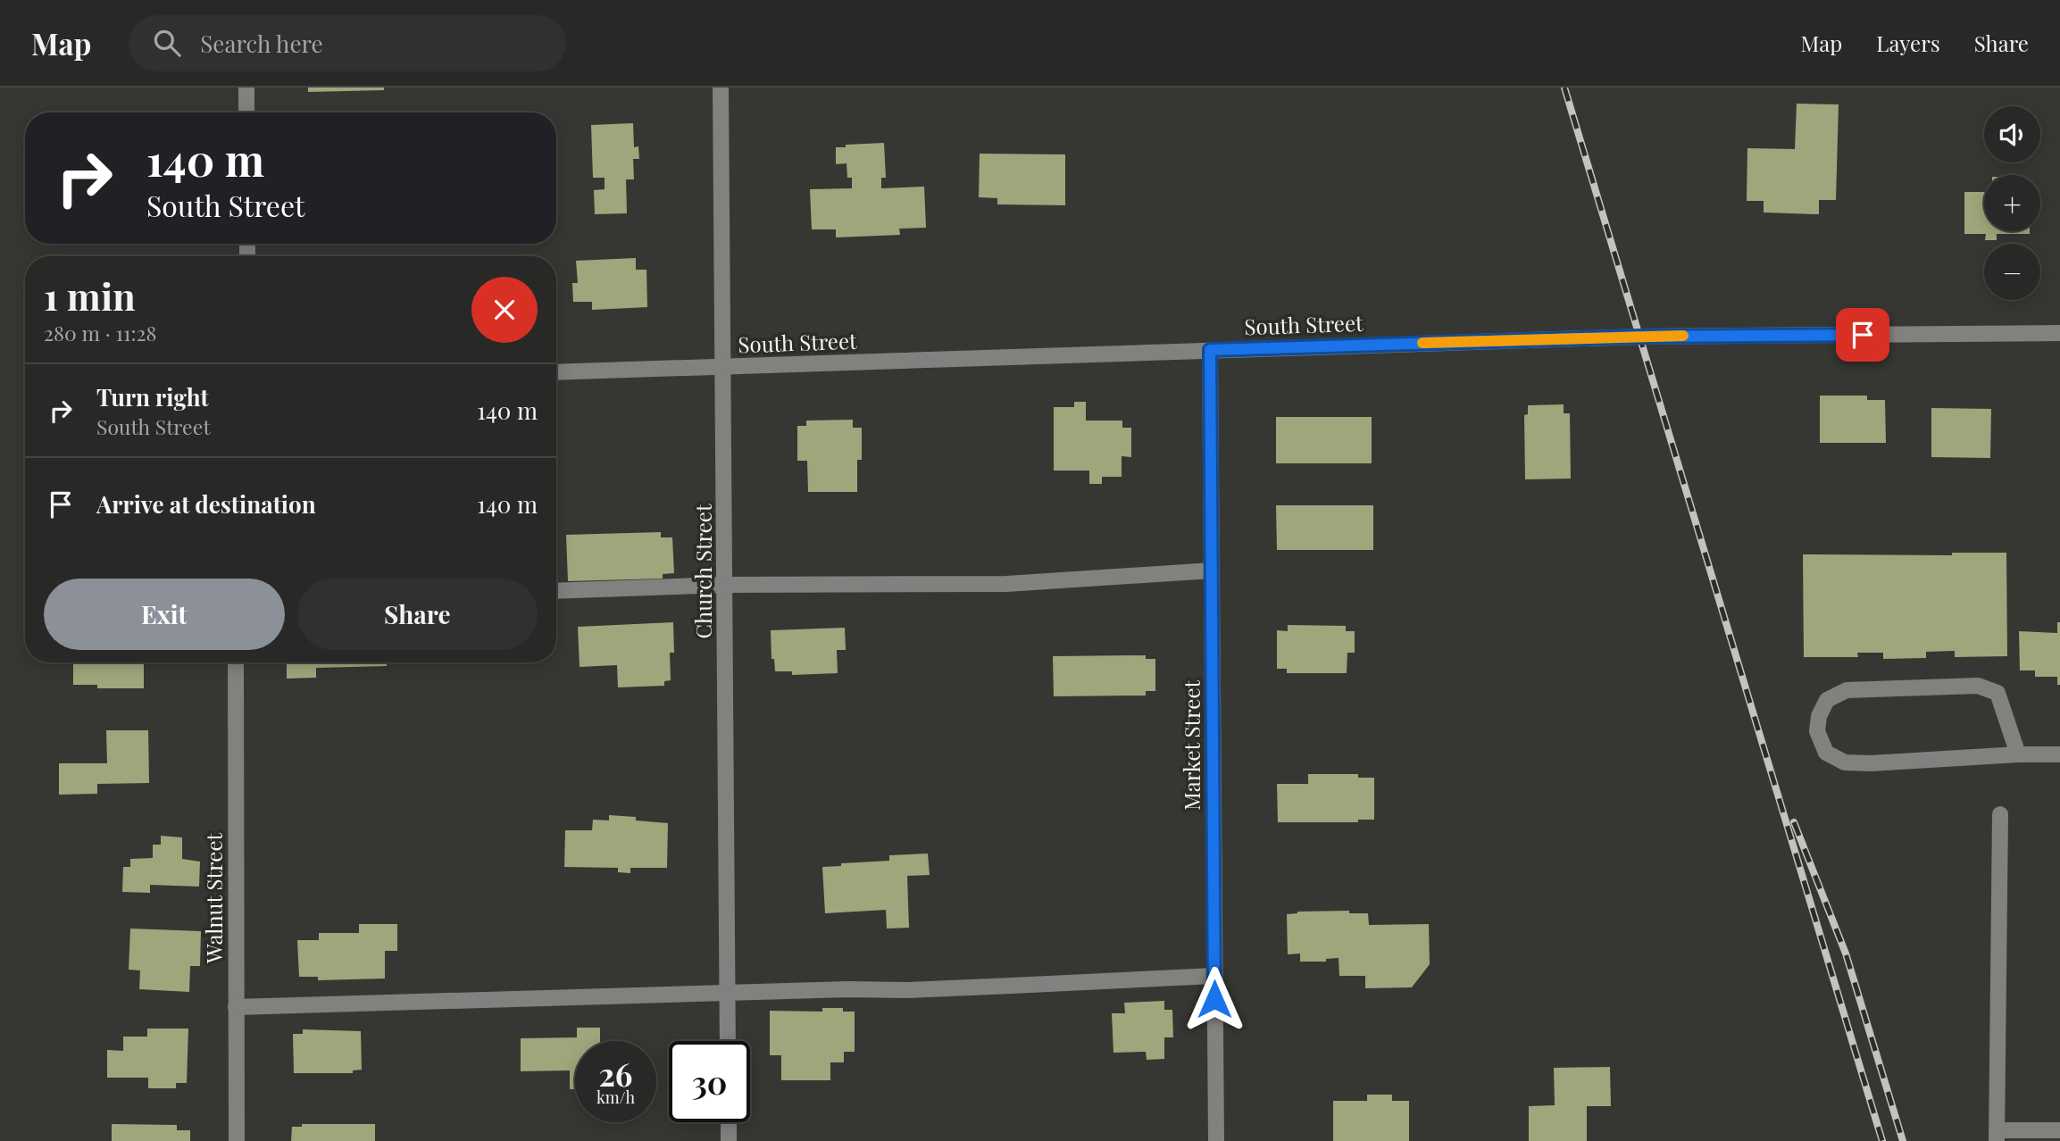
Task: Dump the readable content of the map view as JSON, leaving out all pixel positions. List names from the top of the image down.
{
  "streets": {
    "street": [
      "South Street",
      "Church Street",
      "Market Street",
      "Walnut Street"
    ]
  },
  "crossings": [
    ["South Street", "Church Street"],
    ["South Street", "Market Street"]
  ],
  "page": {
    "header": "Map",
    "search": "Search here",
    "nav": ["Map", "Layers", "Share"],
    "map_buttons": ["+", "−"],
    "turn": ["140 m", "South Street"],
    "heading": ["1 min", "280 m · 11:28"],
    "list": [
      {
        "name": "Turn right",
        "note": "South Street",
        "value": "140 m"
      },
      {
        "name": "Arrive at destination",
        "value": "140 m"
      }
    ],
    "buttons": ["Exit", "Share"],
    "speed": "26 km/h",
    "limit": "30"
  }
}
